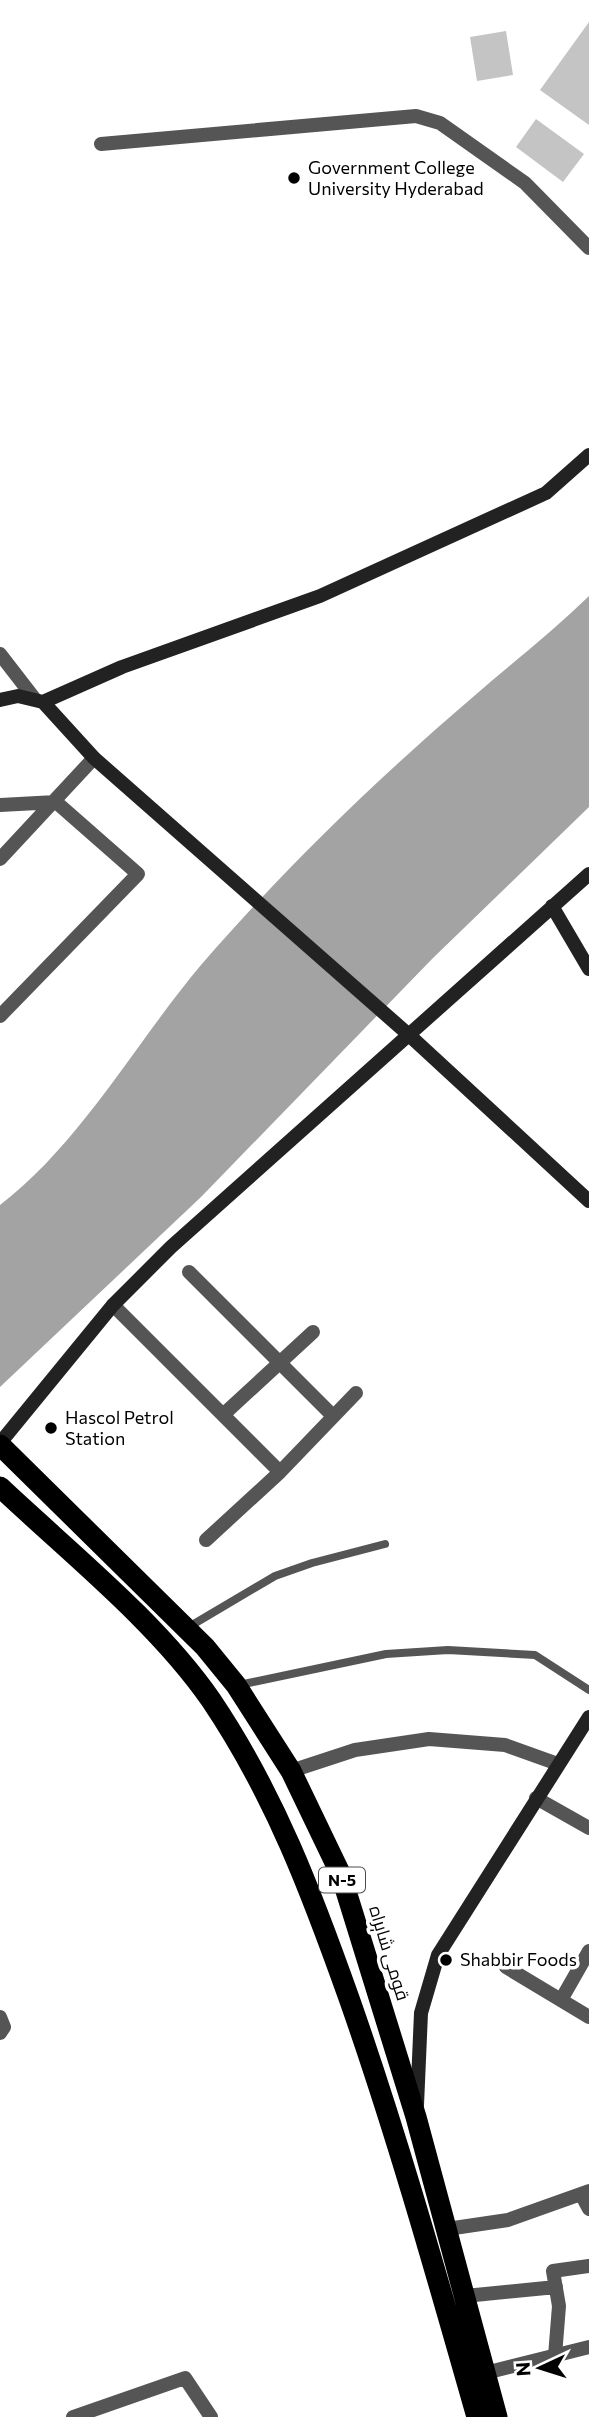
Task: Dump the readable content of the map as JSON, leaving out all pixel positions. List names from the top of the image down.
{
  "streets": {
    "highway": ["N-5", "قومی شاہراہ"]
  },
  "places": ["Government College University Hyderabad", "Hascol Petrol Station", "Shabbir Foods"],
  "north": "left"
}
